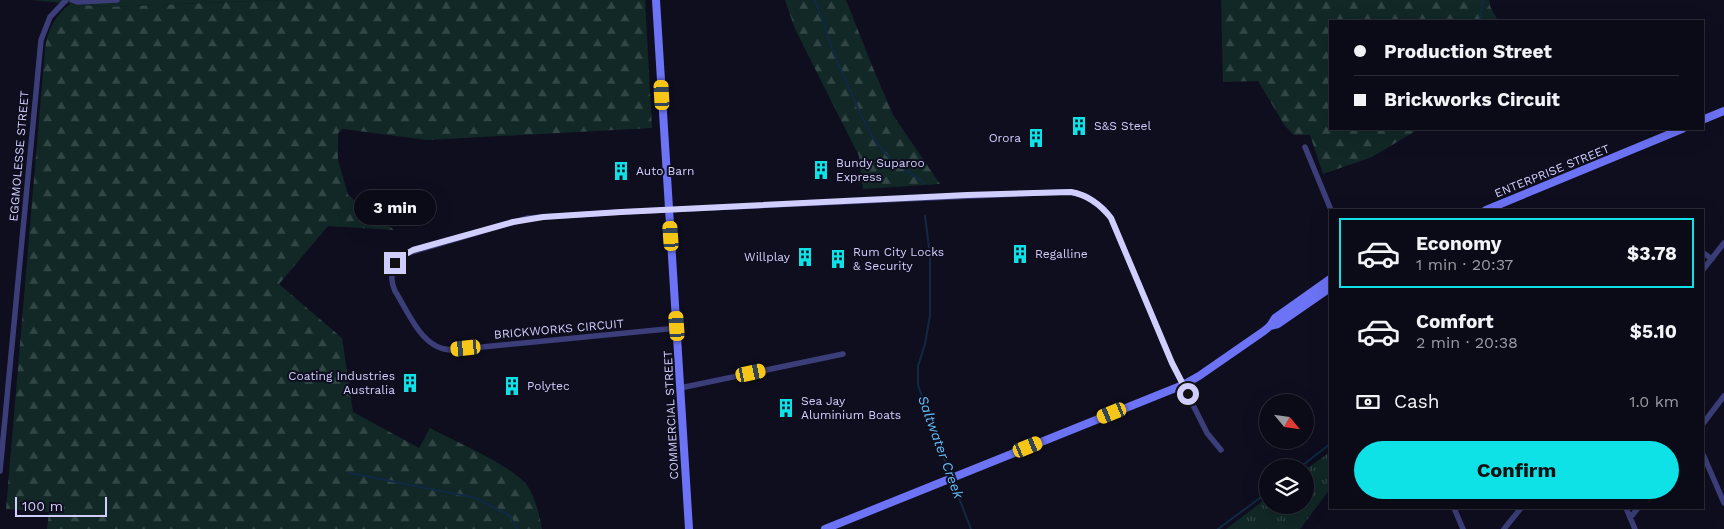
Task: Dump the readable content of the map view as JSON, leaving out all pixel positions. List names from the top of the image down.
{
  "streets": {
    "street": [
      "EGGMOLESSE STREET",
      "ENTERPRISE STREET",
      "BRICKWORKS CIRCUIT",
      "COMMERCIAL STREET"
    ]
  },
  "crossings": [
    ["BRICKWORKS CIRCUIT", "COMMERCIAL STREET"]
  ],
  "water": ["Saltwater Creek"],
  "places": {
    "building": [
      "S&S Steel",
      "Orora",
      "Bundy Suparoo Express",
      "Auto Barn",
      "Regalline",
      "Willplay",
      "Rum City Locks & Security",
      "Coating Industries Australia",
      "Polytec",
      "Sea Jay Aluminium Boats"
    ]
  },
  "scale_bar": "100 m",
  "north": "bottom right",
  "page": {
    "banner": ["Production Street", "Brickworks Circuit"],
    "bubble": "3 min",
    "list": [
      {
        "name": "Economy",
        "note": "1 min · 20:37",
        "value": "$3.78"
      },
      {
        "name": "Comfort",
        "note": "2 min · 20:38",
        "value": "$5.10"
      }
    ],
    "pay": ["Cash", "1.0 km"],
    "buttons": "Confirm",
    "scale": "100 m"
  }
}
